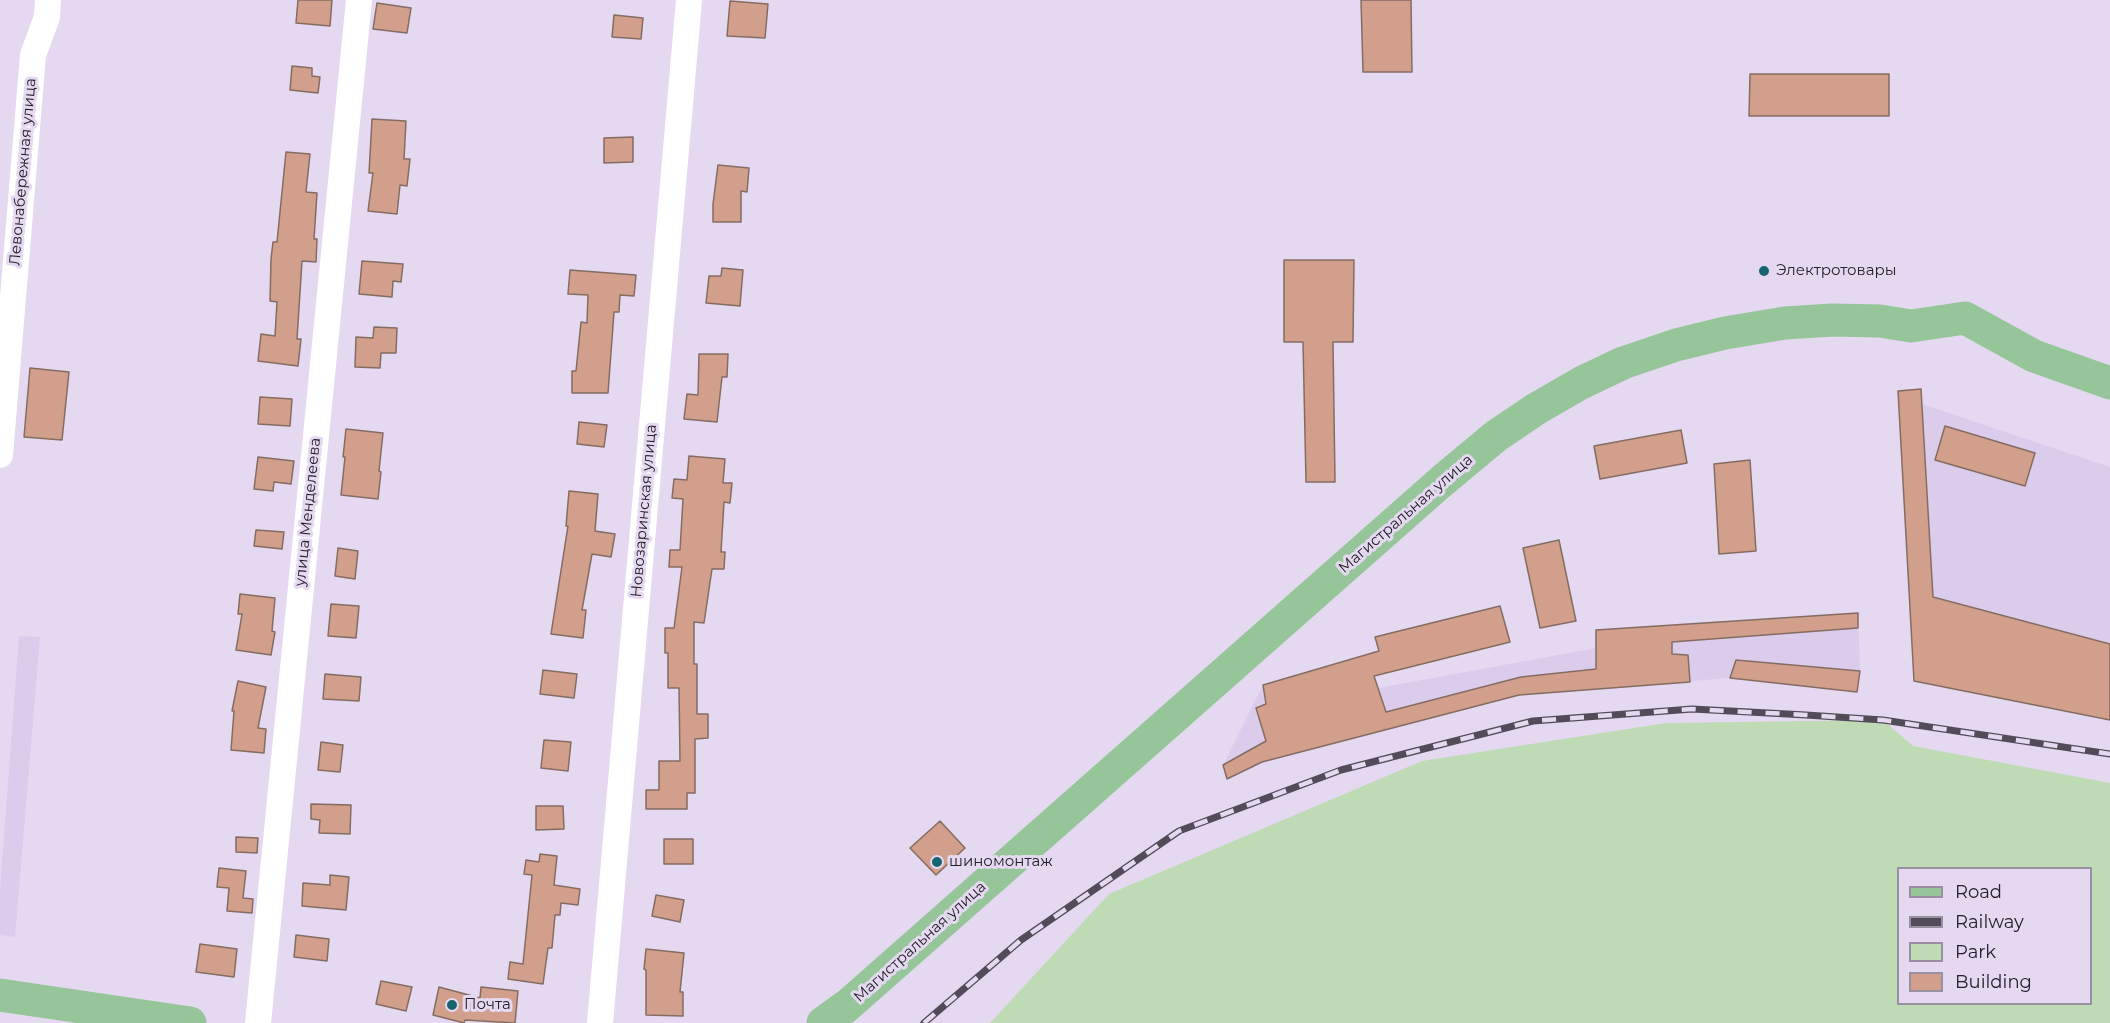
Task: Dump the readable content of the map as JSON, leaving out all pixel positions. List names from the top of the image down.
{
  "streets": {
    "main road": ["Магистральная улица"],
    "street": ["Левонабережная улица", "Новозаринская улица", "улица Менделеева"]
  },
  "places": ["Электротовары", "шиномонтаж", "Почта"],
  "legend": [
    "Road",
    "Railway",
    "Park",
    "Building"
  ]
}
